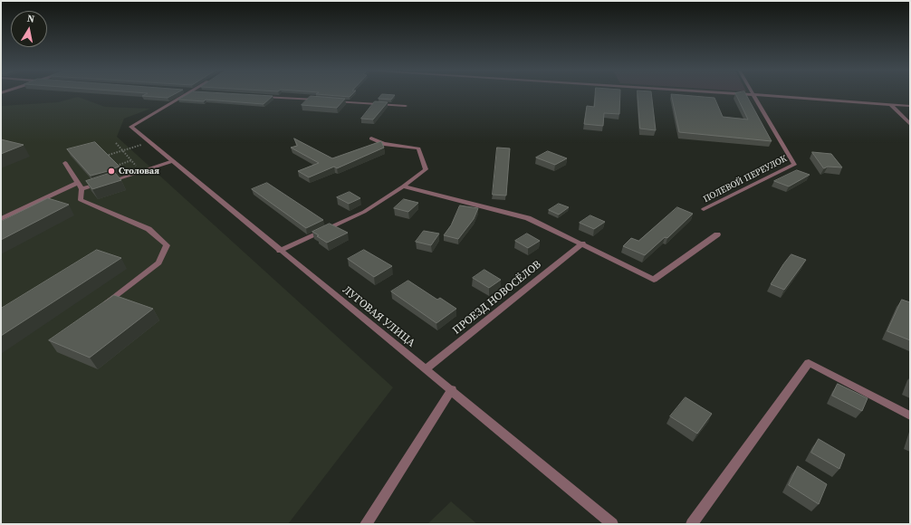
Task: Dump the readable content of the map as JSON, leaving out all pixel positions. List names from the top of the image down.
{
  "streets": {
    "street": ["ПОЛЕВОЙ ПЕРЕУЛОК", "ПРОЕЗД НОВОСЁЛОВ", "ЛУГОВАЯ УЛИЦА"]
  },
  "crossings": [
    ["ПРОЕЗД НОВОСЁЛОВ", "ЛУГОВАЯ УЛИЦА"]
  ],
  "places": ["Столовая"],
  "north": "top"
}
